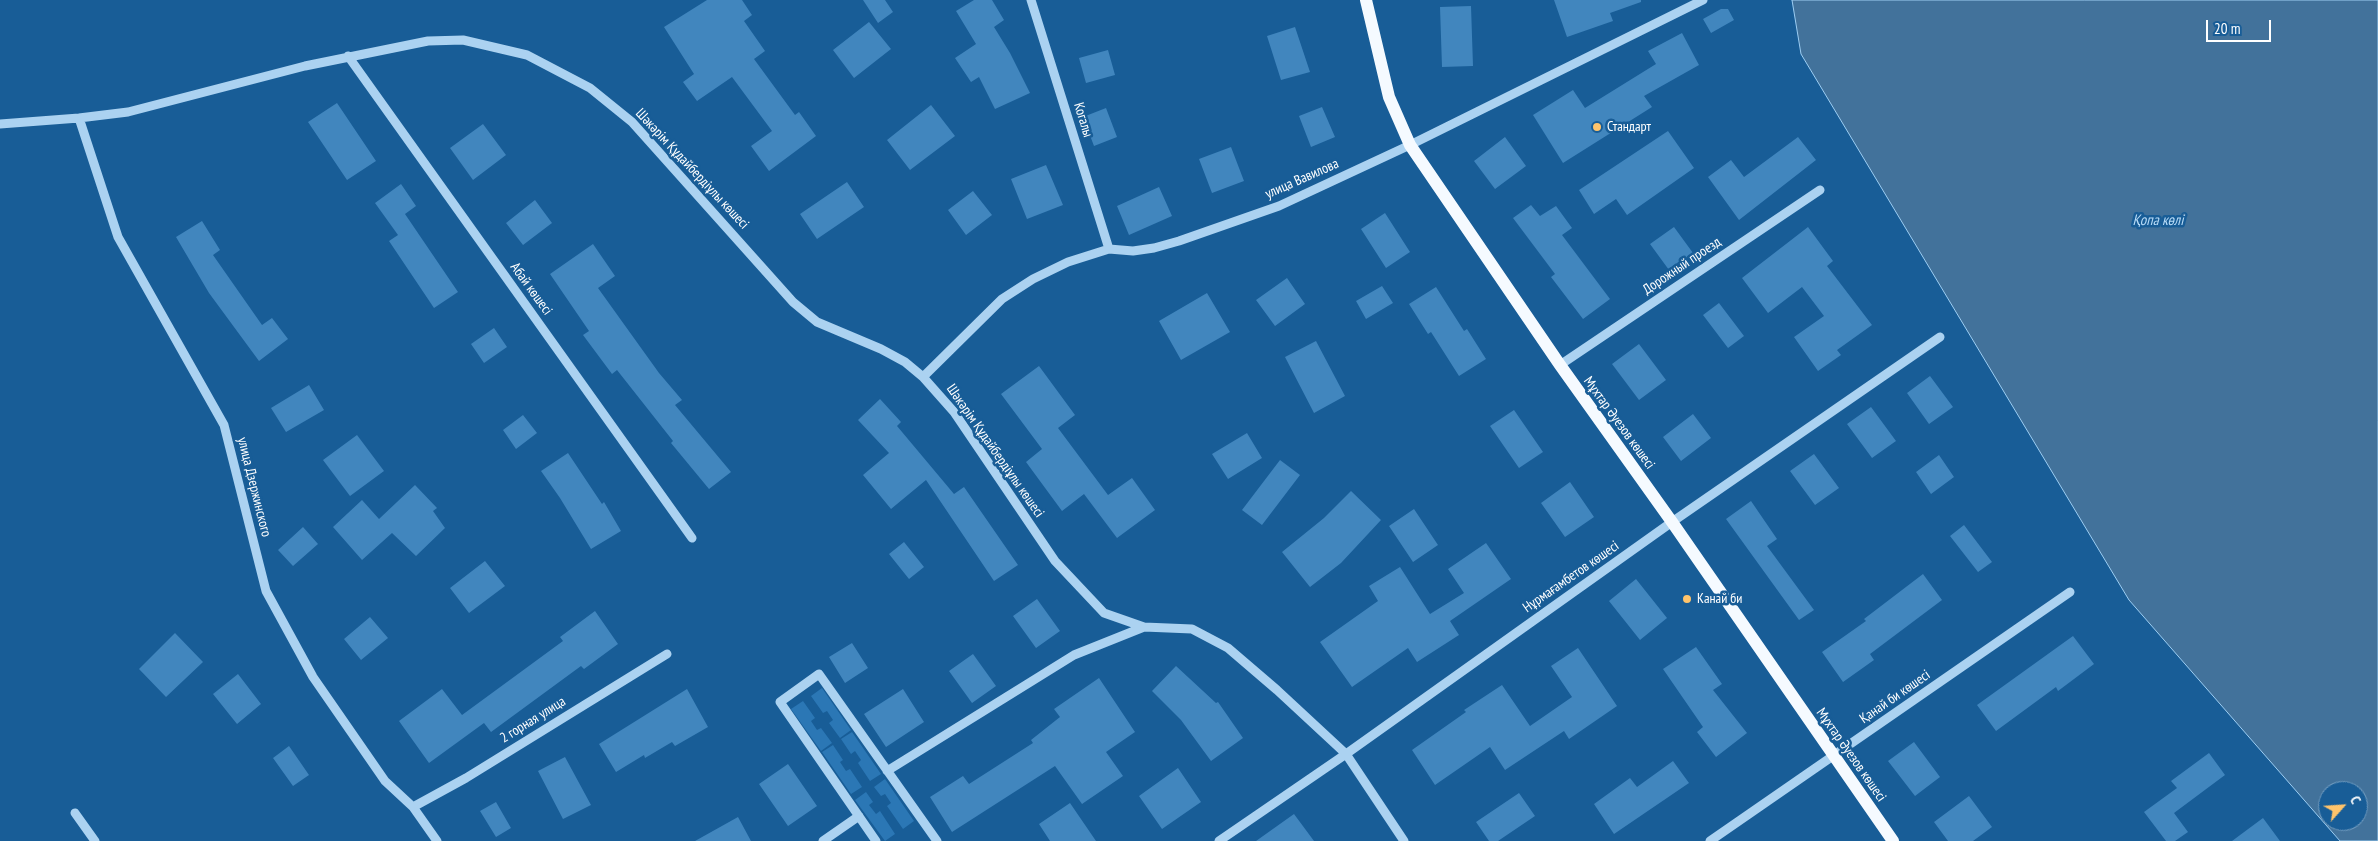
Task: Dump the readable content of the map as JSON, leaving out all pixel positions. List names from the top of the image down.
{
  "streets": {
    "main road": ["Мұхтар Әуезов көшесі"],
    "street": [
      "Когалы",
      "Шәкәрім Құдайбердіұлы көшесі",
      "улица Вавилова",
      "Дорожный проезд",
      "Абай көшесі",
      "улица Дзержинского",
      "Нұрмағамбетов көшесі",
      "Қанай би көшесі",
      "2 горная улица"
    ]
  },
  "crossings": [
    ["Когалы", "улица Вавилова"],
    ["Шәкәрім Құдайбердіұлы көшесі", "улица Вавилова"],
    ["Шәкәрім Құдайбердіұлы көшесі", "Абай көшесі"],
    ["Шәкәрім Құдайбердіұлы көшесі", "улица Дзержинского"],
    ["Шәкәрім Құдайбердіұлы көшесі", "Нұрмағамбетов көшесі"],
    ["улица Вавилова", "Мұхтар Әуезов көшесі"],
    ["Дорожный проезд", "Мұхтар Әуезов көшесі"],
    ["Мұхтар Әуезов көшесі", "Нұрмағамбетов көшесі"],
    ["Мұхтар Әуезов көшесі", "Қанай би көшесі"],
    ["улица Дзержинского", "2 горная улица"]
  ],
  "water": ["Қопа көлі"],
  "places": ["Стандарт", "Канай би"],
  "scale_bar": "20 m",
  "north": "top right"
}
